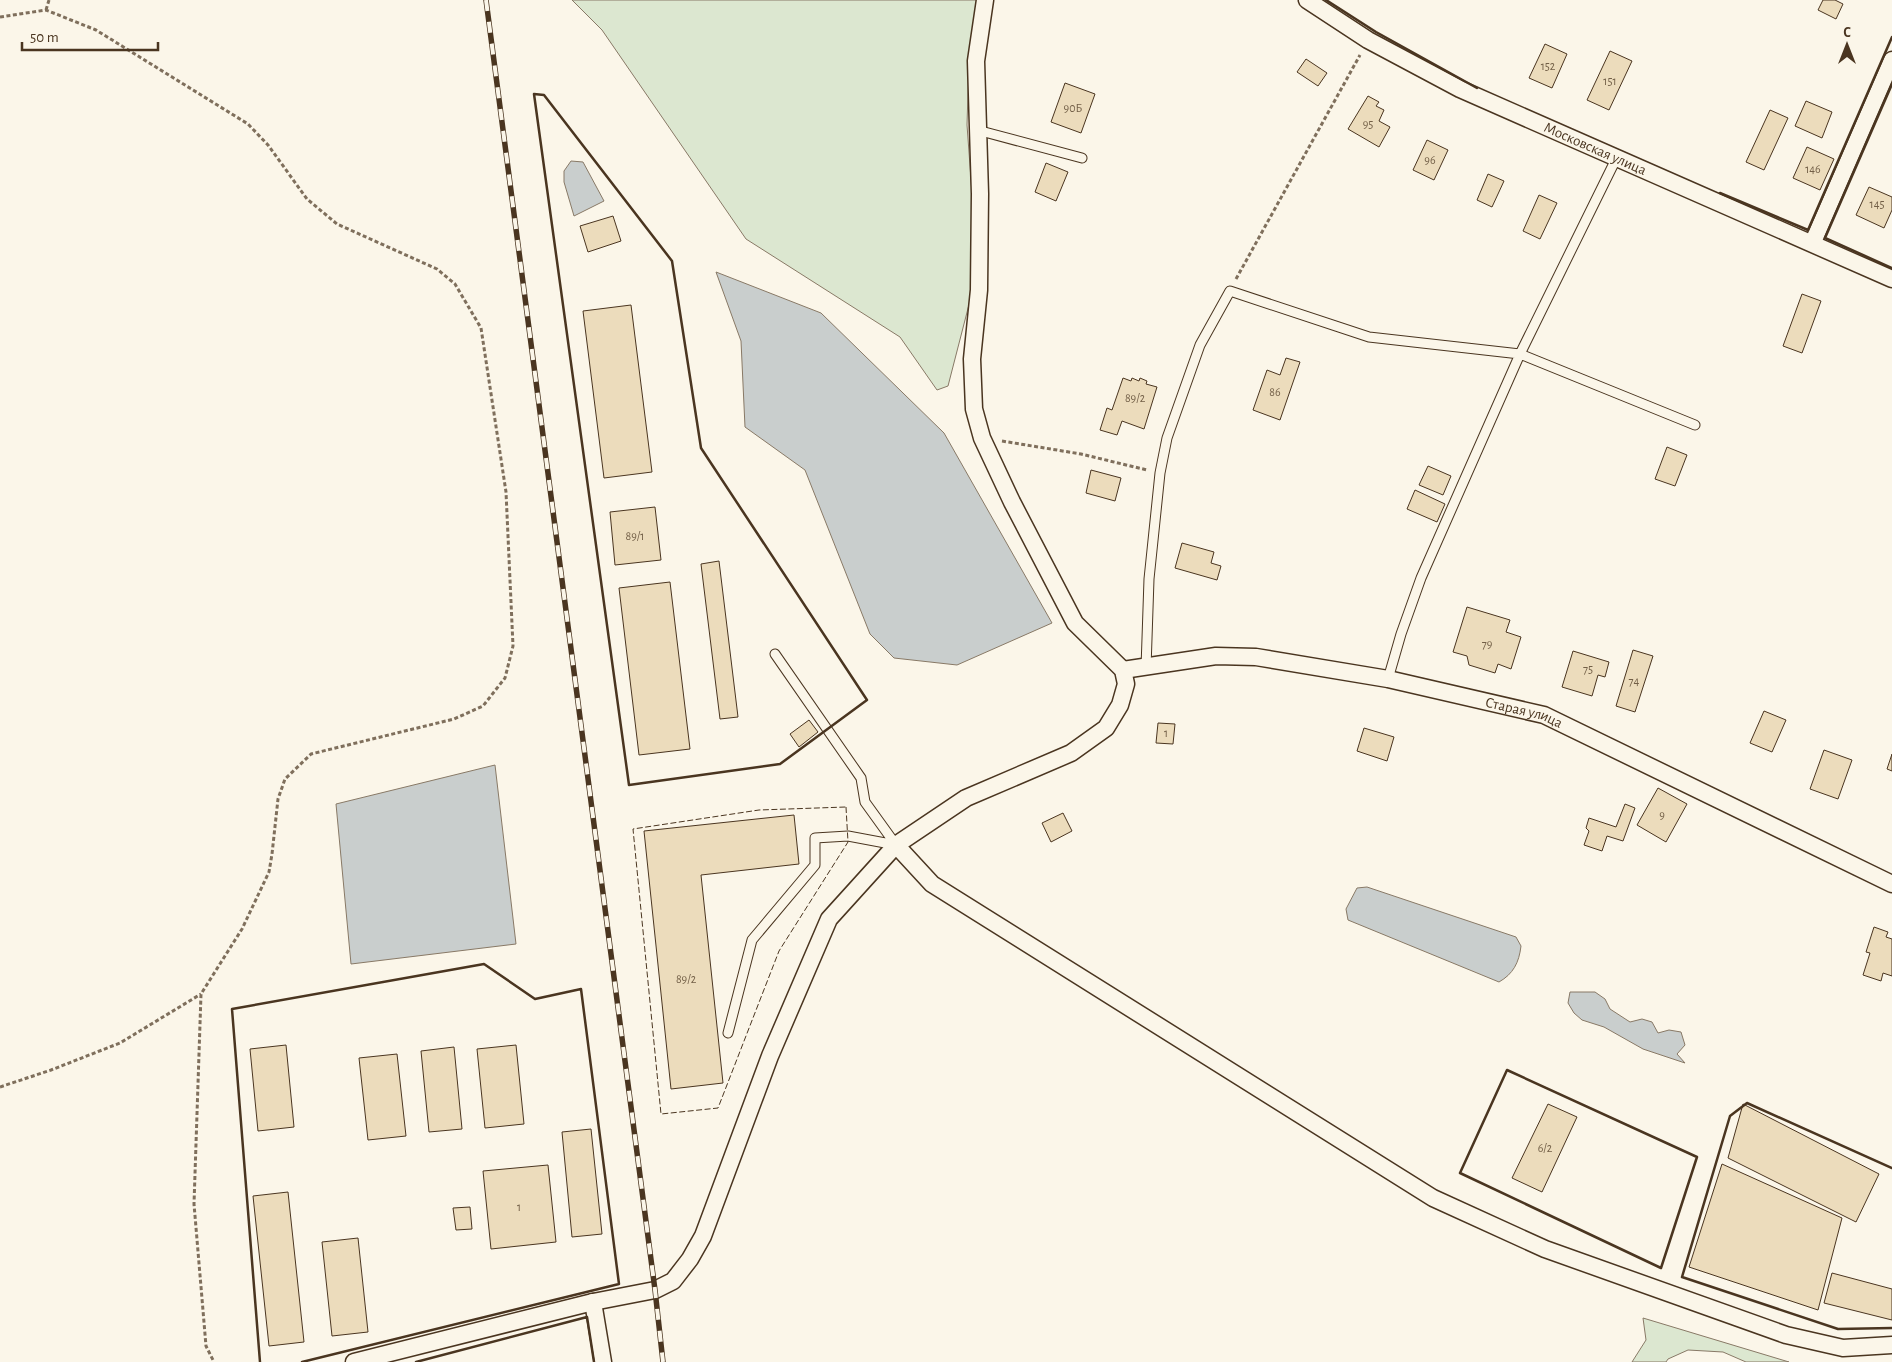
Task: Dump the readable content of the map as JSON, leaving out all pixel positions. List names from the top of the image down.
{
  "streets": {
    "street": ["Московская улица", "Старая улица"]
  },
  "house_numbers": [
    "152",
    "151",
    "90Б",
    "95",
    "96",
    "146",
    "145",
    "86",
    "89/2",
    "89/1",
    "79",
    "75",
    "74",
    "1",
    "9",
    "89/2",
    "6/2",
    "1"
  ],
  "scale_bar": "50 m",
  "north": "top"
}
